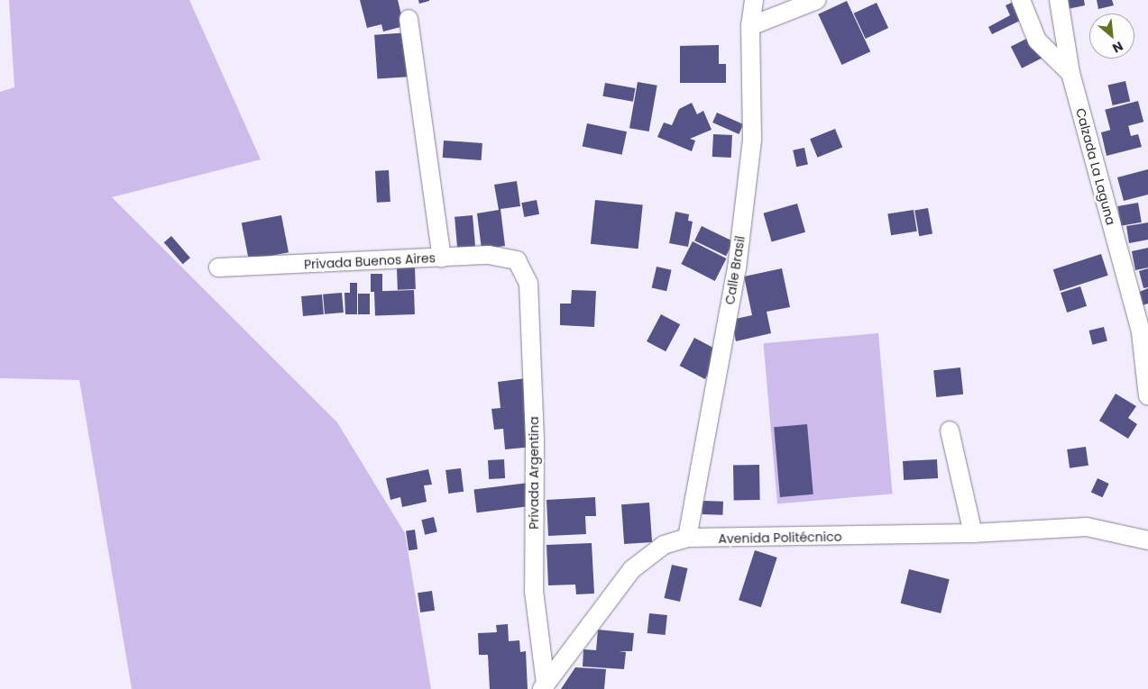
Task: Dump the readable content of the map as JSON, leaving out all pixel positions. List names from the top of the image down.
{
  "streets": {
    "street": [
      "Calzada La Laguna",
      "Privada Buenos Aires",
      "Calle Brasil",
      "Privada Argentina",
      "Avenida Politécnico"
    ]
  },
  "crossings": [
    ["Privada Buenos Aires", "Privada Argentina"],
    ["Calle Brasil", "Avenida Politécnico"],
    ["Privada Argentina", "Avenida Politécnico"]
  ],
  "north": "bottom right"
}
